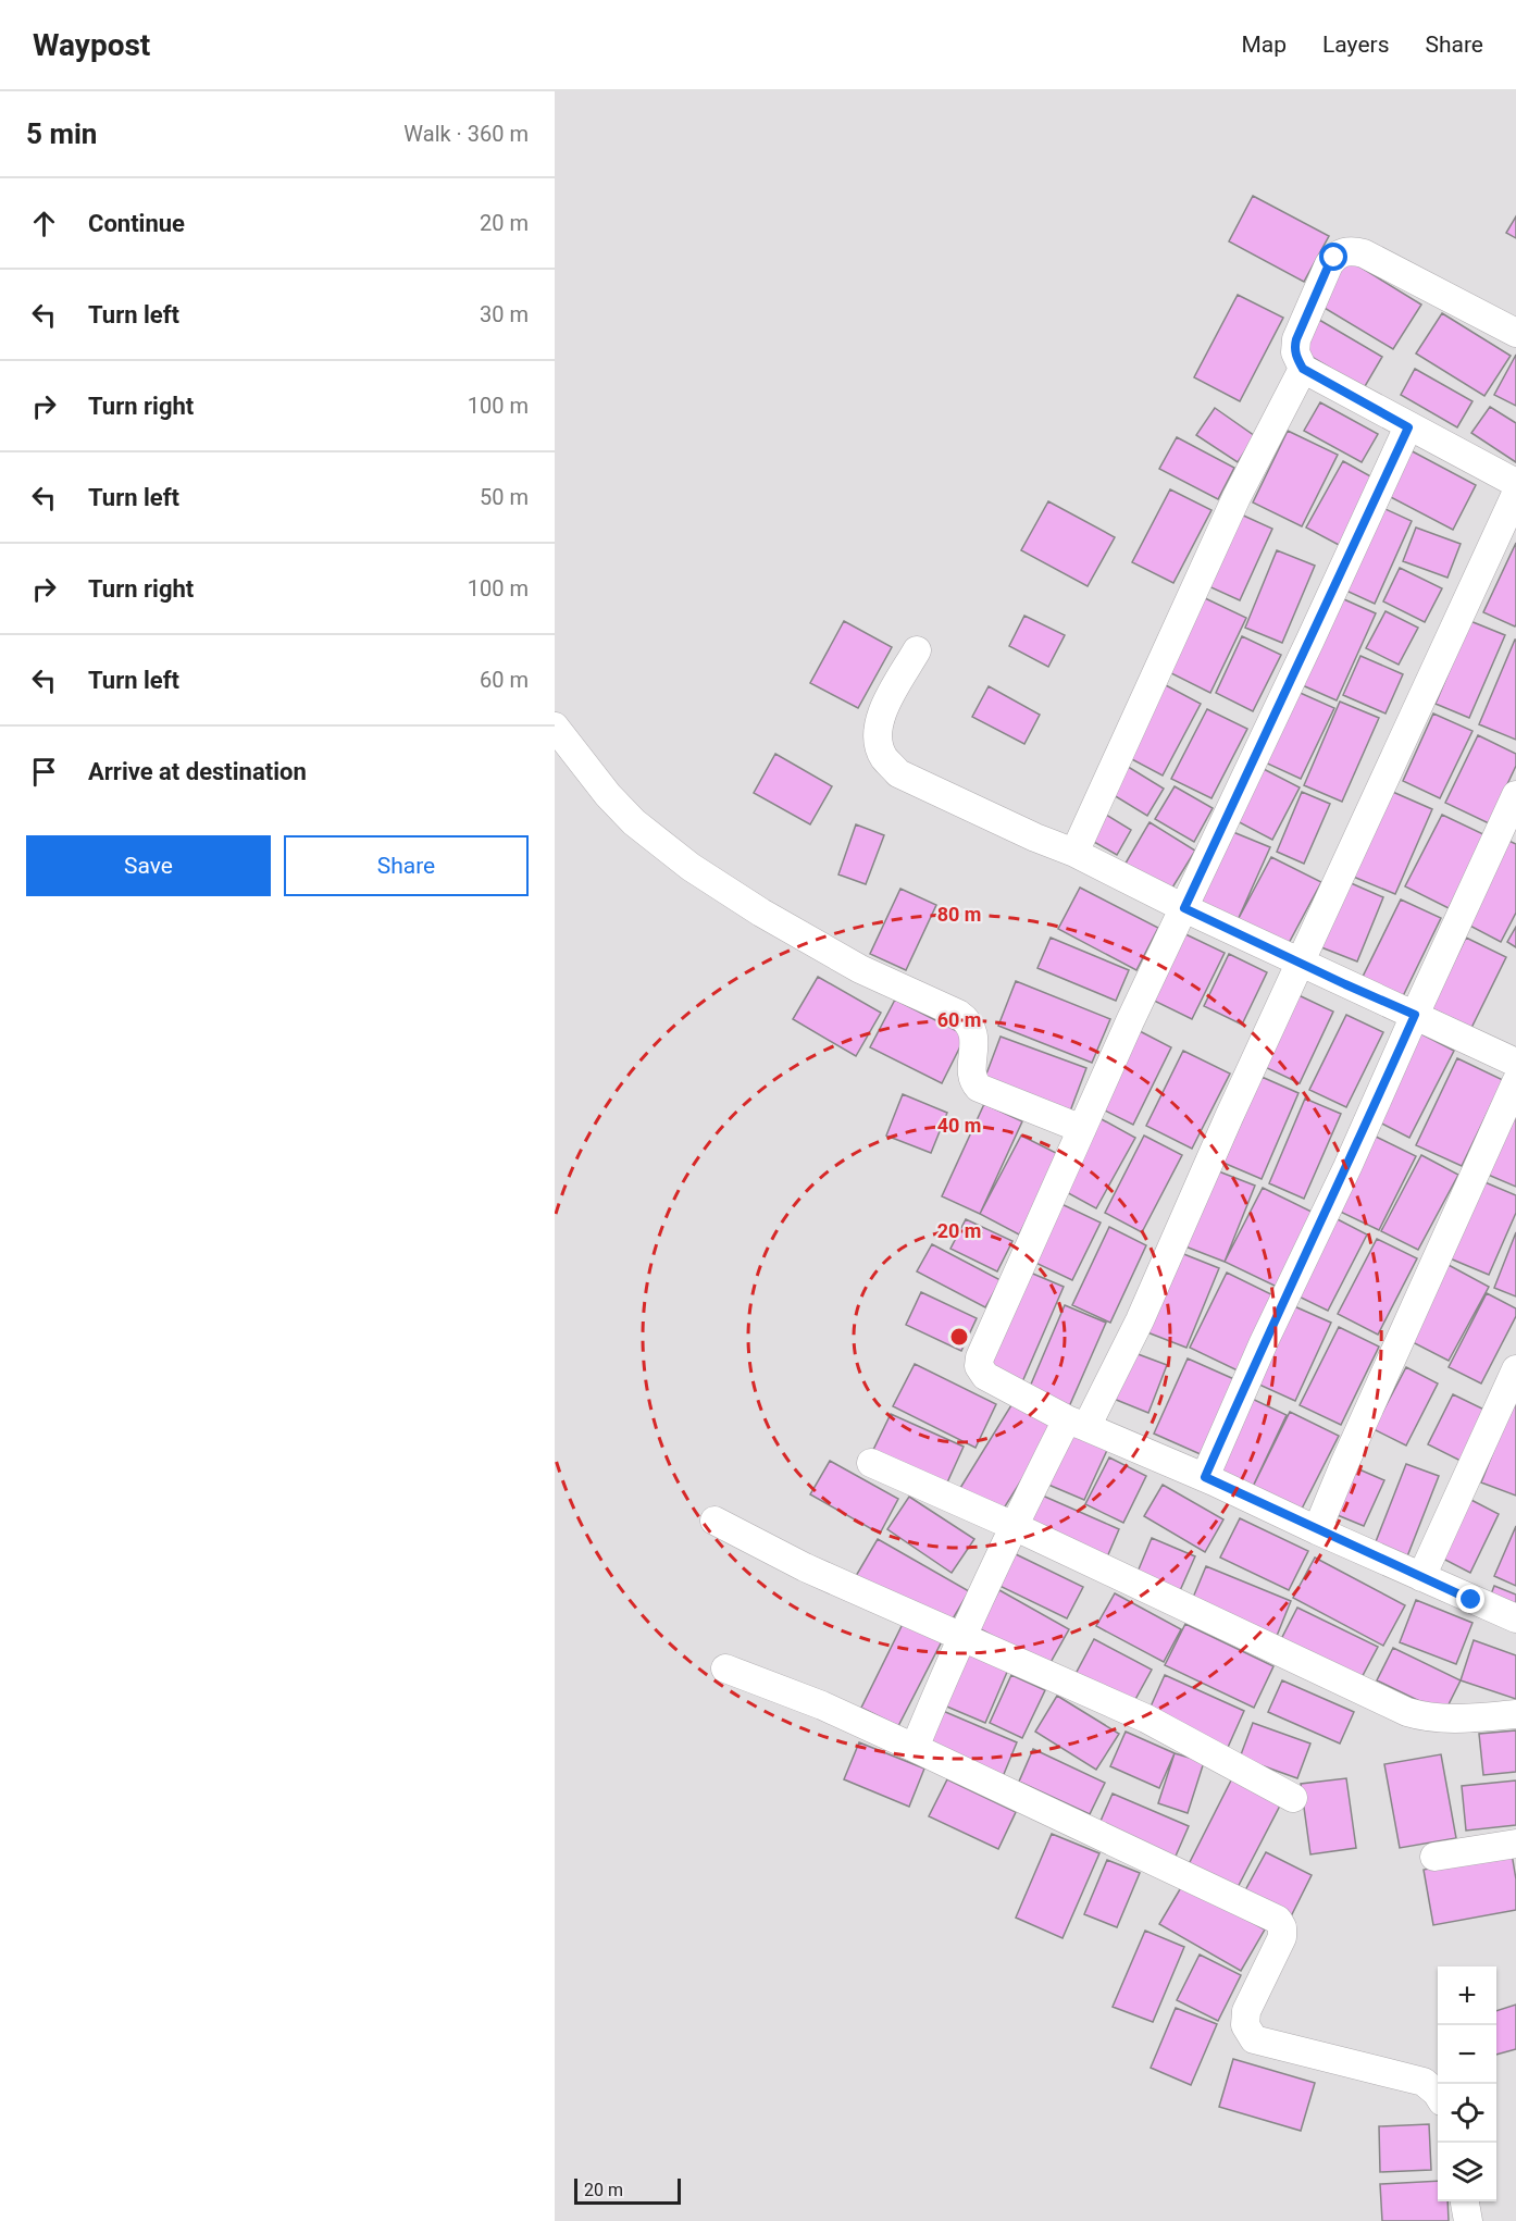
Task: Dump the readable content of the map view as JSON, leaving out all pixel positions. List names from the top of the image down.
{
  "scale_bar": "20 m",
  "page": {
    "header": "Waypost",
    "nav": ["Map", "Layers", "Share"],
    "heading": ["5 min", "Walk · 360 m"],
    "list": [
      ["Continue", "20 m"],
      ["Turn left", "30 m"],
      ["Turn right", "100 m"],
      ["Turn left", "50 m"],
      ["Turn right", "100 m"],
      ["Turn left", "60 m"],
      "Arrive at destination"
    ],
    "buttons": ["Save", "Share"],
    "map_buttons": ["+", "−"],
    "scale": "20 m"
  },
  "rings": [
    "80 m",
    "60 m",
    "40 m",
    "20 m"
  ]
}
